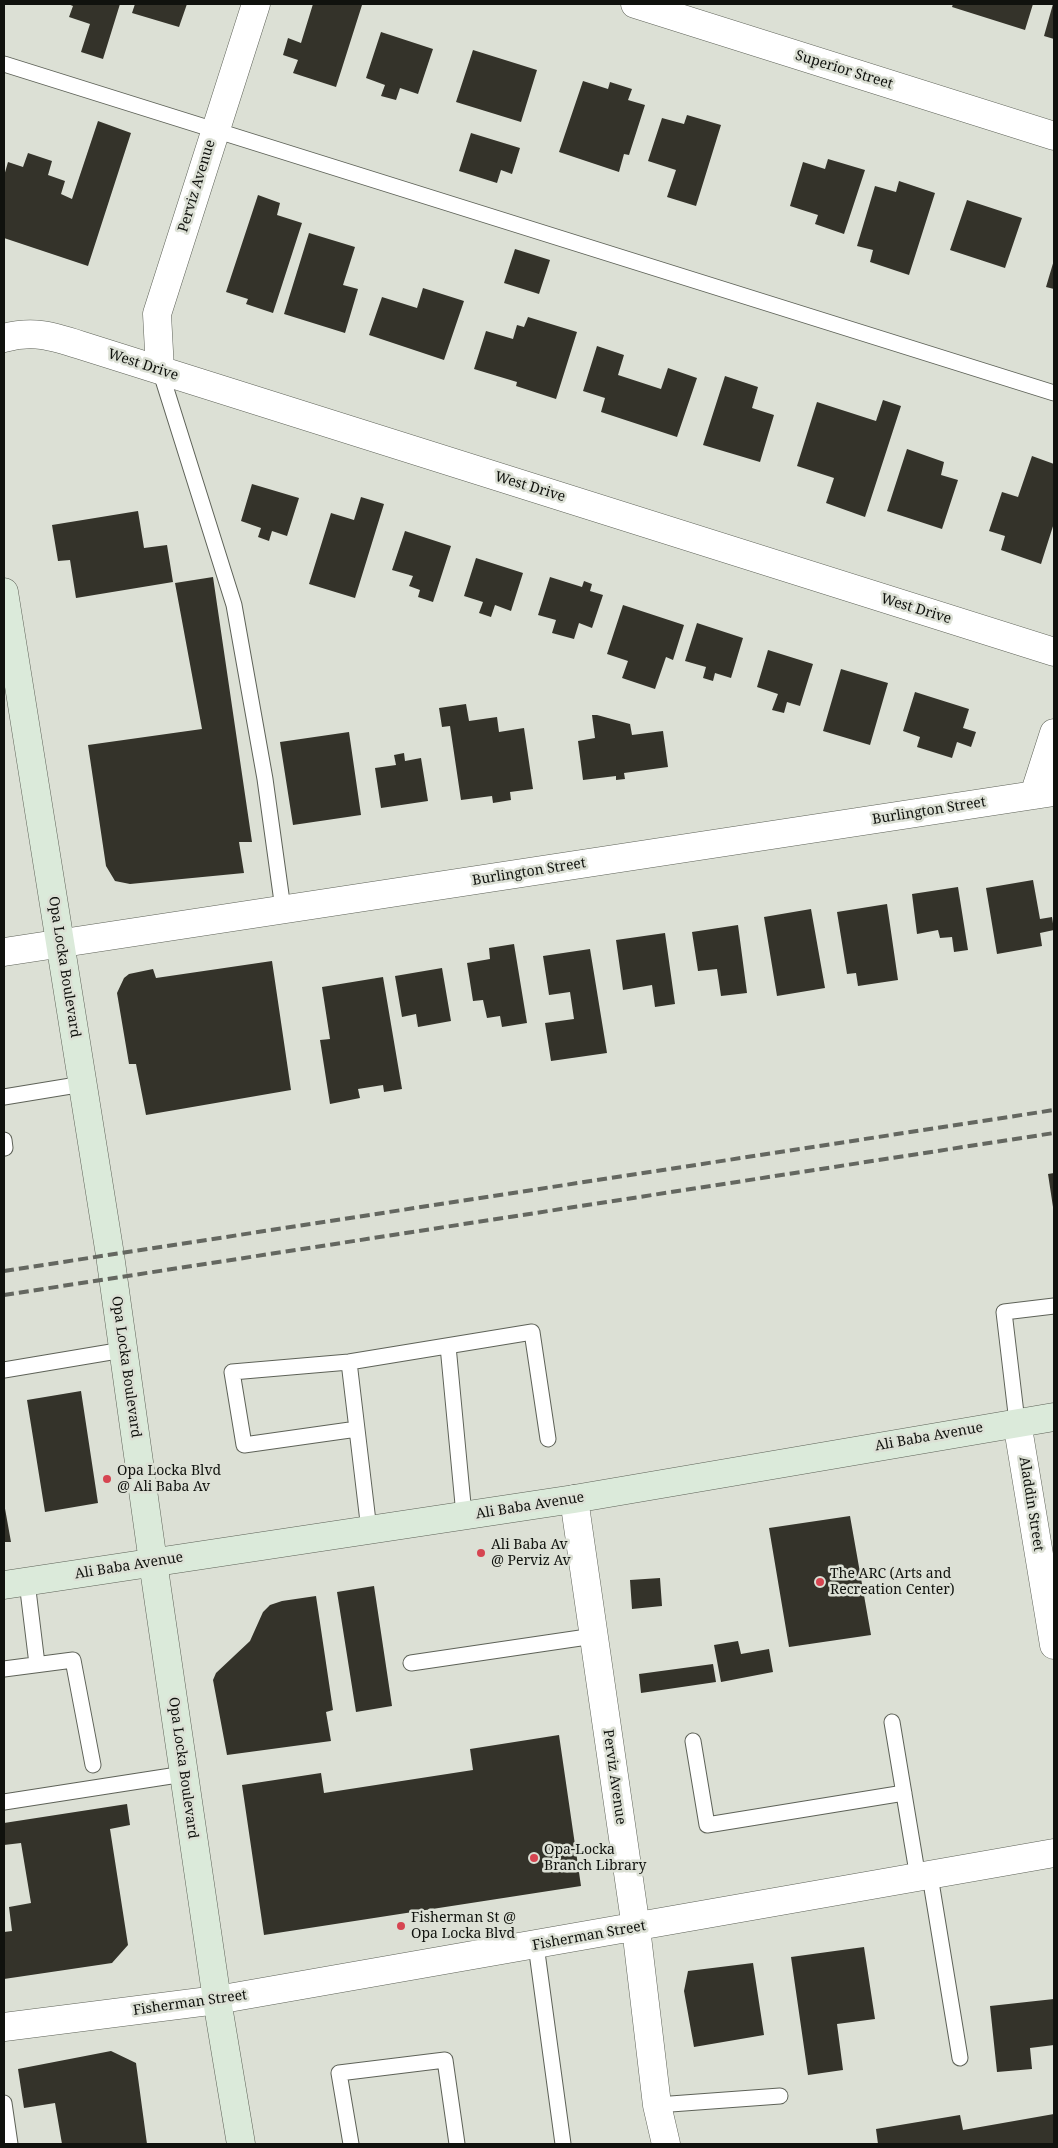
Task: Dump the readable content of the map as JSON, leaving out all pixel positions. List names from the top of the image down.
{
  "streets": {
    "street": [
      "Superior Street",
      "Perviz Avenue",
      "West Drive",
      "Burlington Street",
      "Opa Locka Boulevard",
      "Ali Baba Avenue",
      "Aladdin Street",
      "Fisherman Street"
    ]
  },
  "crossings": [
    ["Perviz Avenue", "West Drive"],
    ["Perviz Avenue", "Ali Baba Avenue"],
    ["Perviz Avenue", "Fisherman Street"],
    ["Burlington Street", "Opa Locka Boulevard"],
    ["Opa Locka Boulevard", "Ali Baba Avenue"],
    ["Opa Locka Boulevard", "Fisherman Street"],
    ["Ali Baba Avenue", "Aladdin Street"]
  ],
  "places": [
    "Opa Locka Blvd @ Ali Baba Av",
    "Ali Baba Av @ Perviz Av",
    "The ARC (Arts and Recreation Center)",
    "Opa-Locka Branch Library",
    "Fisherman St @ Opa Locka Blvd"
  ]
}
